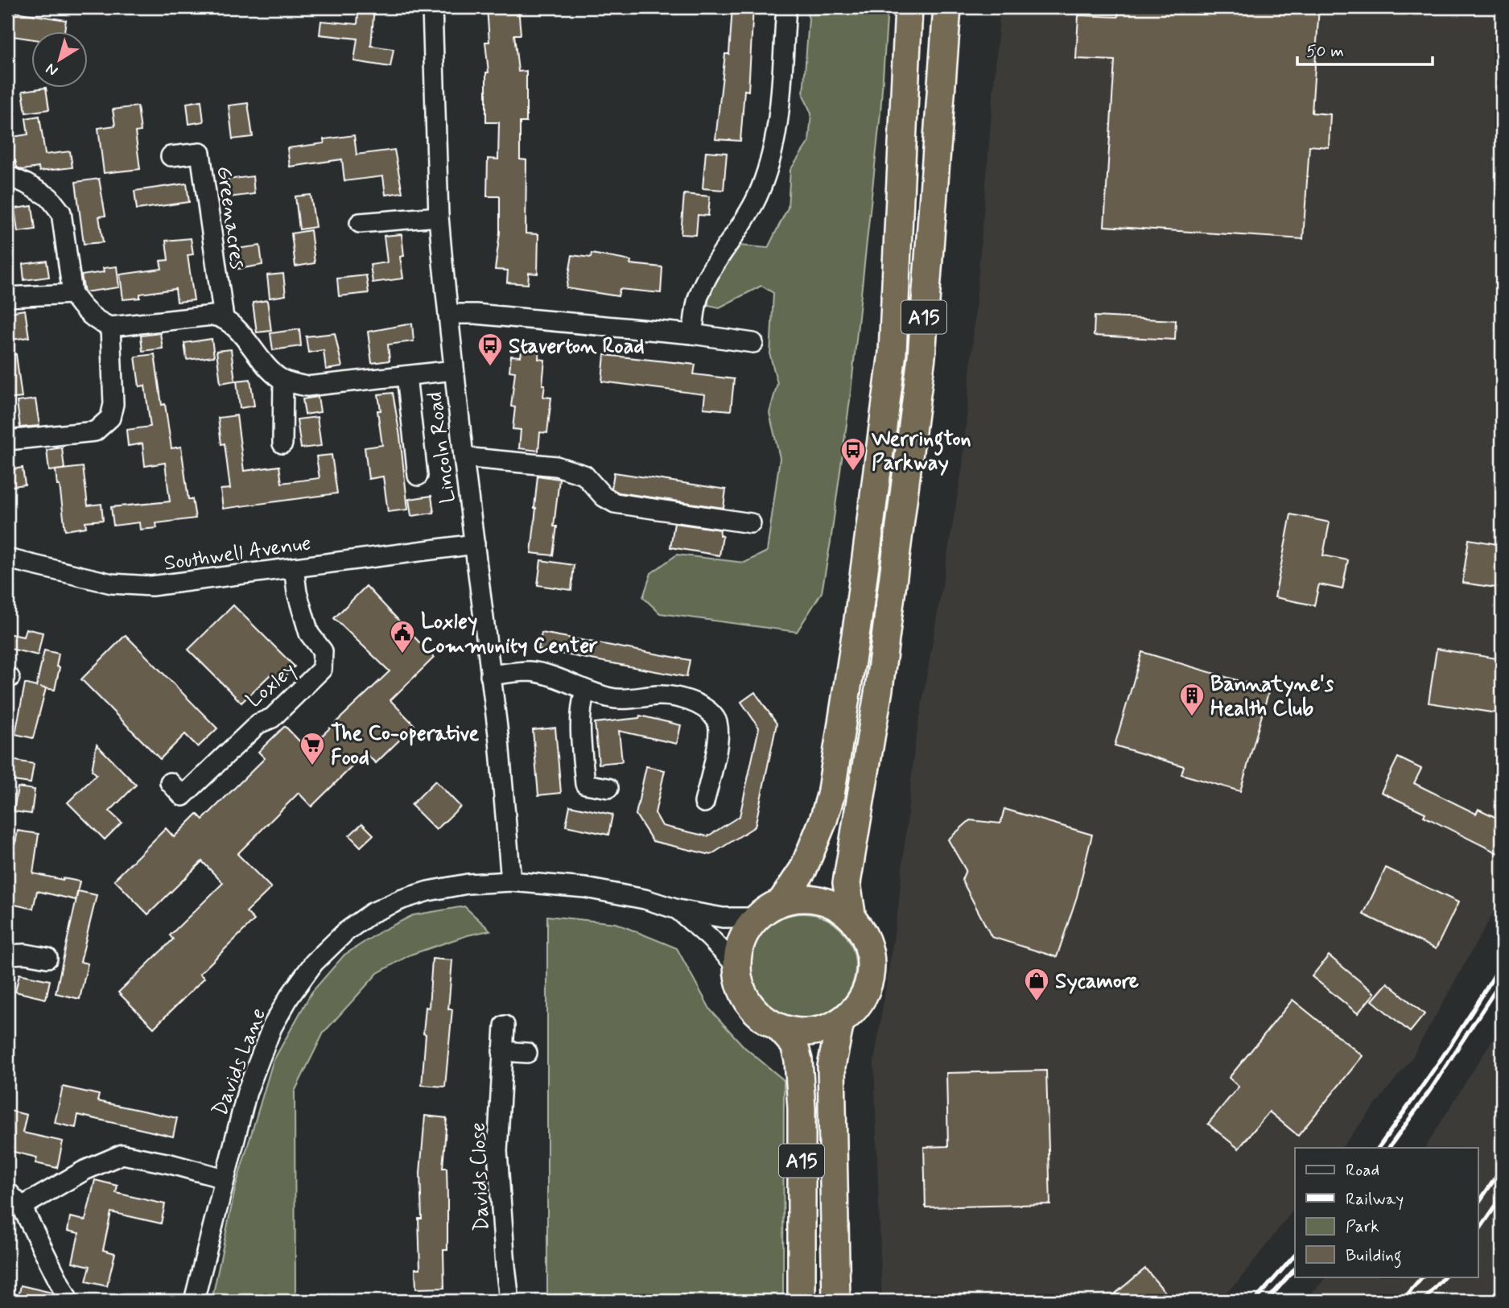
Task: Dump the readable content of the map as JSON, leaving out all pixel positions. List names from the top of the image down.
{
  "streets": {
    "highway": ["A15"],
    "street": [
      "Greenacres",
      "Lincoln Road",
      "Southwell Avenue",
      "Loxley",
      "Davids Lane",
      "Davids Close"
    ]
  },
  "crossings": [
    ["A15", "Davids Lane"],
    ["Lincoln Road", "Southwell Avenue"],
    ["Lincoln Road", "Davids Lane"],
    ["Southwell Avenue", "Loxley"]
  ],
  "places": {
    "bus stop": ["Staverton Road", "Werrington Parkway"],
    "public building": ["Loxley Community Center"],
    "building": ["Bannatyne's Health Club"],
    "supermarket": ["The Co-operative Food"],
    "shop": ["Sycamore"]
  },
  "legend": [
    "Road",
    "Railway",
    "Park",
    "Building"
  ],
  "scale_bar": "50 m",
  "north": "bottom left"
}
